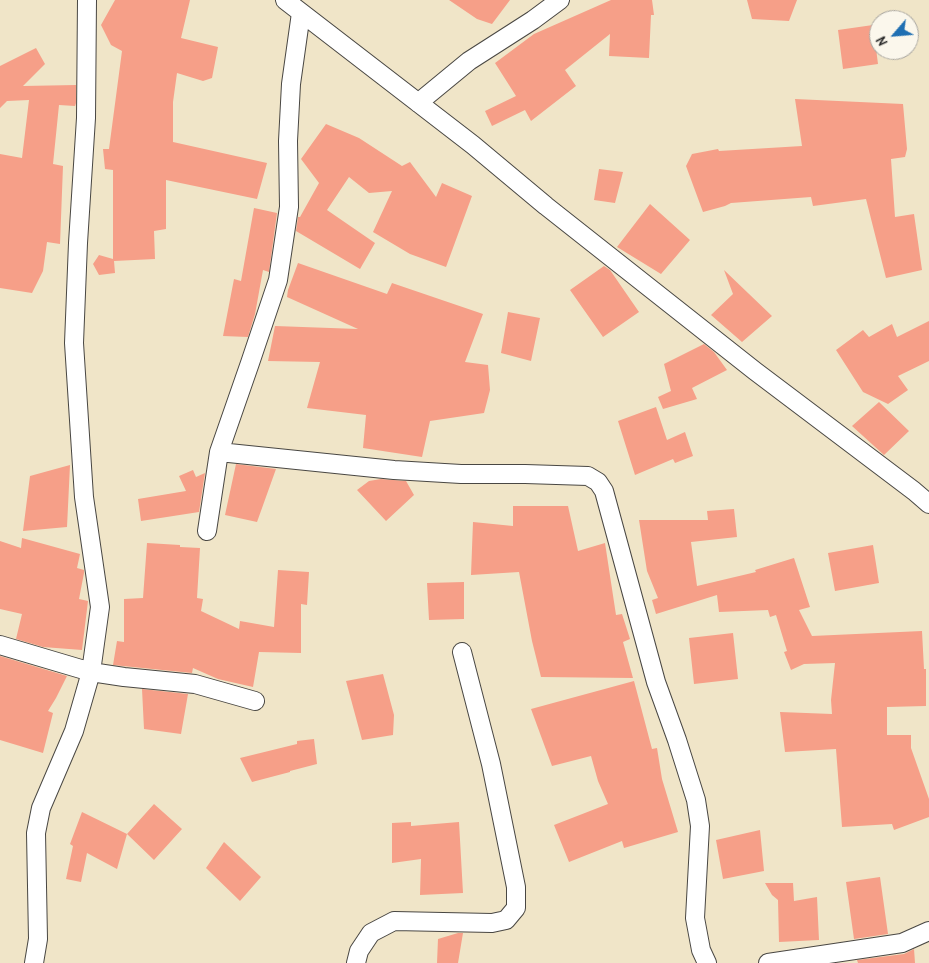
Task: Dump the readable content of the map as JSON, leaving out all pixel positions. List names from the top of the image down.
{
  "north": "bottom left"
}
